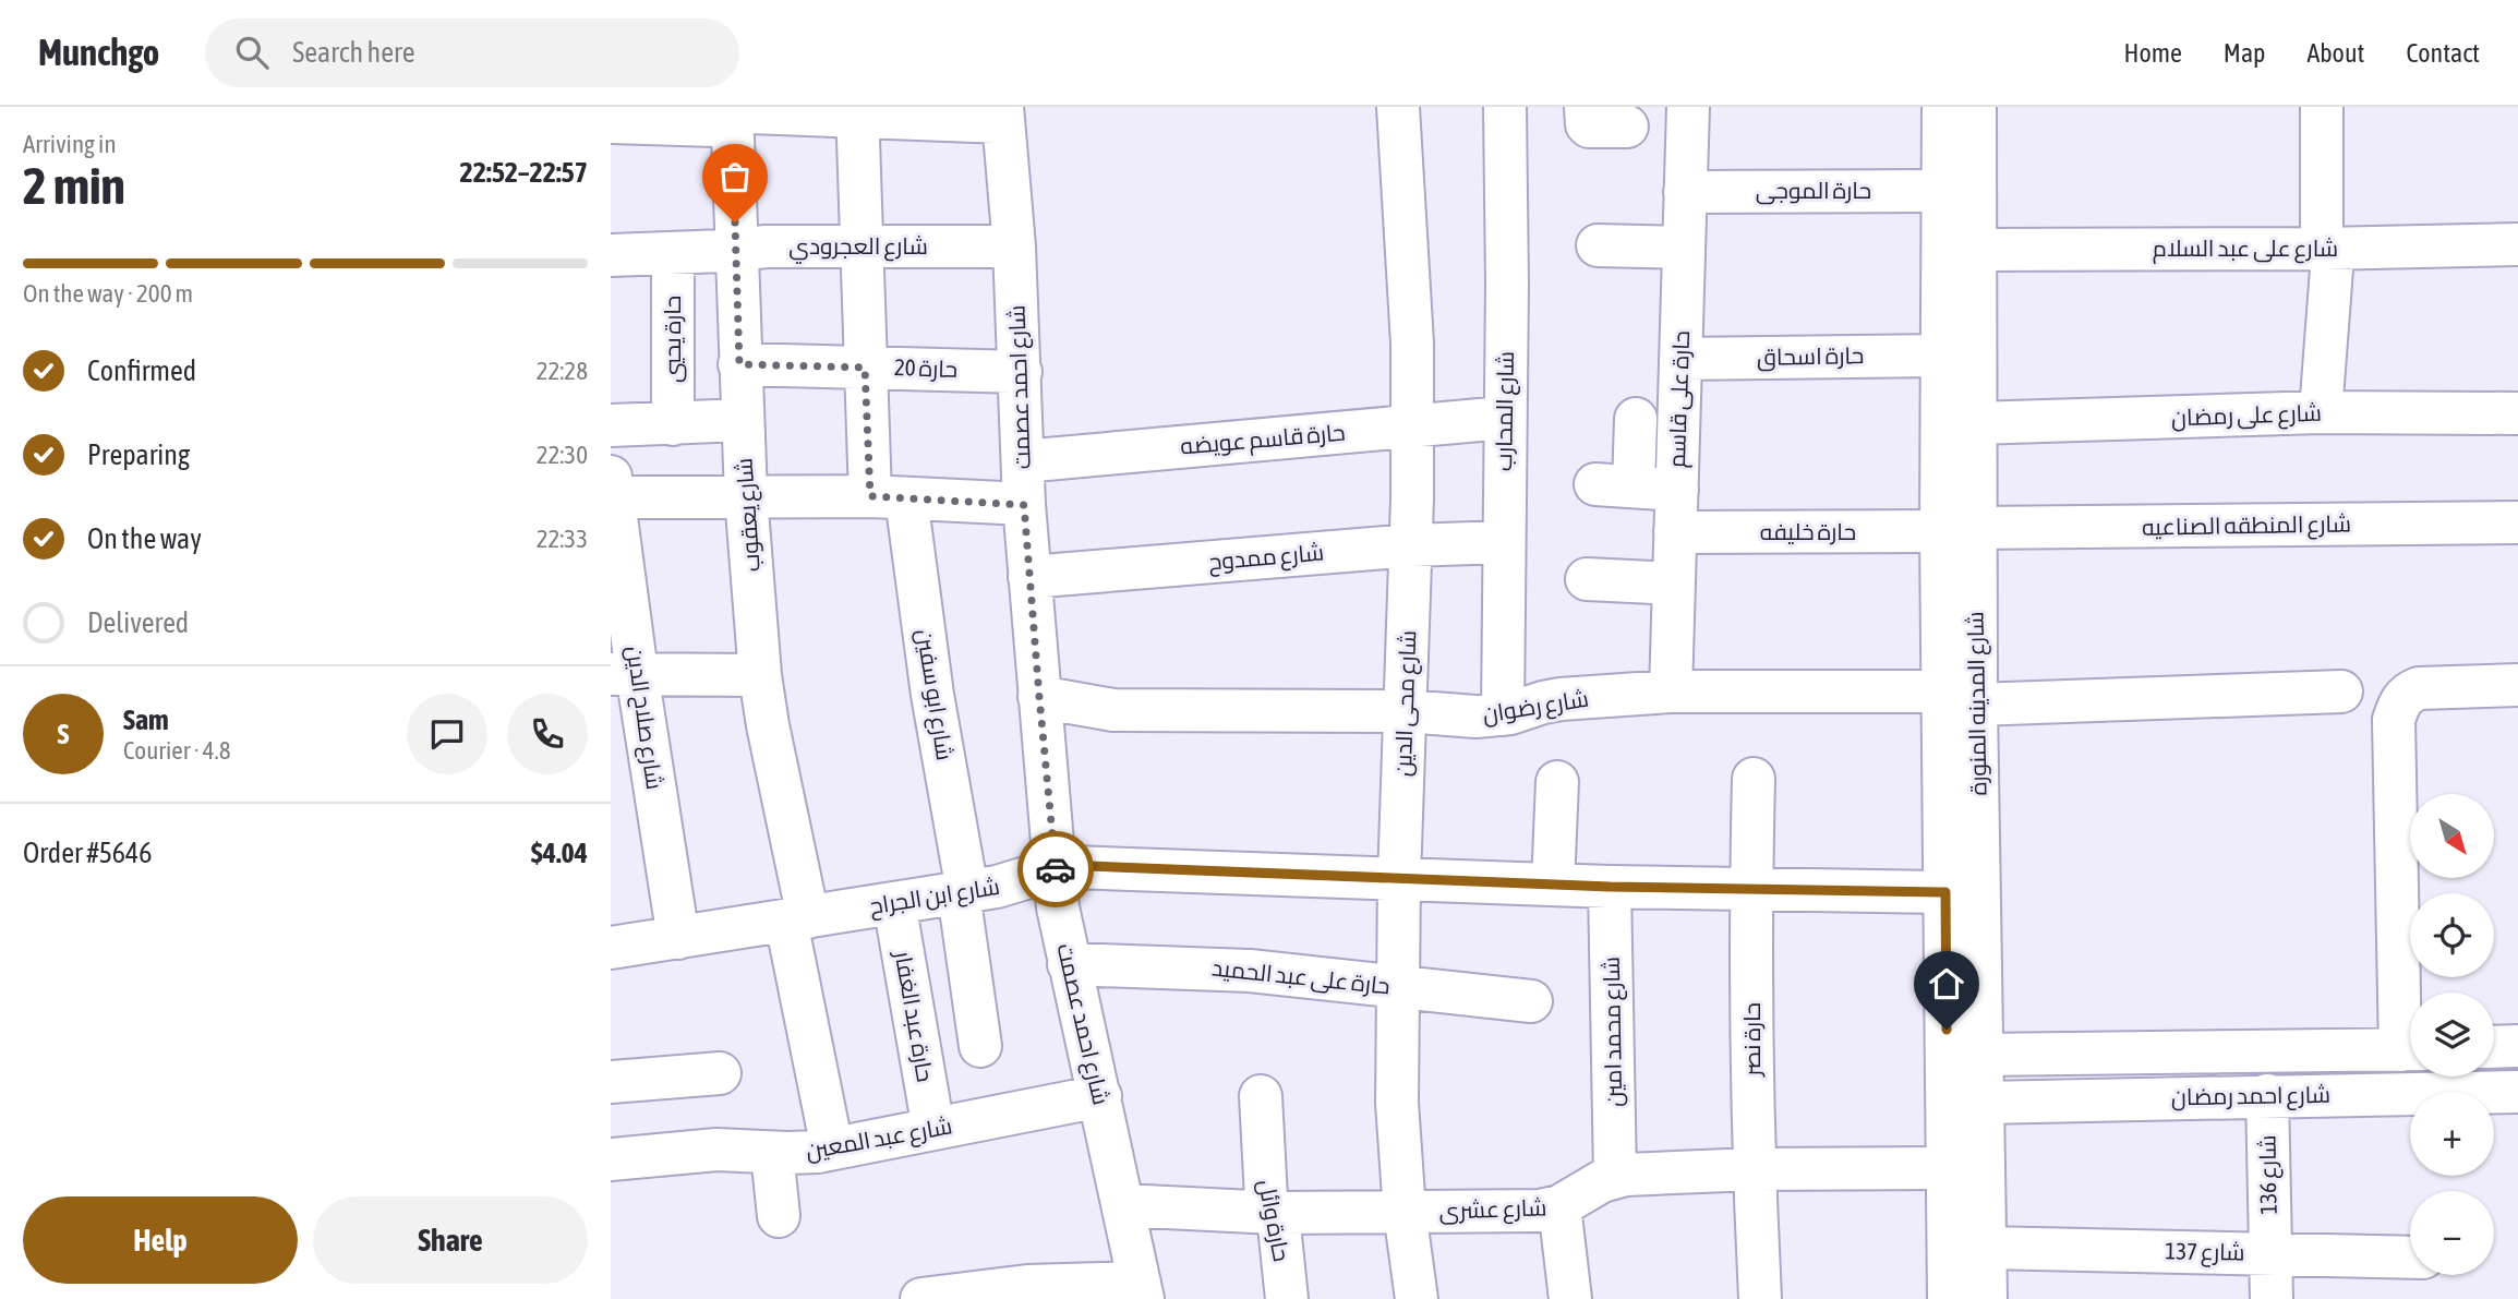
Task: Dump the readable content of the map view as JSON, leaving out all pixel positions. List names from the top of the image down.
{
  "streets": {
    "street": [
      "حارة الموجى",
      "شارع العجرودي",
      "شارع على عبد السلام",
      "حارة يحيي",
      "حارة اسحاق",
      "حارة 20",
      "شارع احمد عصمت",
      "حارة على قاسم",
      "شارع المحارب",
      "شارع على رمضان",
      "حارة قاسم عويضه",
      "شارع يعقوب",
      "شارع المنطقه الصناعيه",
      "حارة خليفه",
      "شارع ممدوح",
      "شارع ابو سفين",
      "شارع محى الدين",
      "شارع المدينه المنورة",
      "شارع رضوان",
      "شارع صلاح الدين",
      "شارع ابن الجراح",
      "حارة على عبد الحميد",
      "حارة عبد الغفار",
      "شارع محمد امين",
      "حارة نصر",
      "شارع احمد رمضان",
      "شارع عبد المعين",
      "شارع 136",
      "شارع عشرى",
      "حارة وائل",
      "شارع 137"
    ]
  },
  "crossings": [
    ["حارة الموجى", "حارة على قاسم"],
    ["حارة الموجى", "شارع المدينه المنورة"],
    ["شارع العجرودي", "حارة يحيي"],
    ["شارع العجرودي", "شارع احمد عصمت"],
    ["شارع العجرودي", "شارع يعقوب"],
    ["شارع العجرودي", "شارع ابو سفين"],
    ["شارع على عبد السلام", "شارع المدينه المنورة"],
    ["حارة اسحاق", "حارة على قاسم"],
    ["حارة اسحاق", "شارع المدينه المنورة"],
    ["حارة 20", "شارع احمد عصمت"],
    ["حارة 20", "شارع يعقوب"],
    ["حارة 20", "شارع ابو سفين"],
    ["شارع احمد عصمت", "حارة قاسم عويضه"],
    ["شارع احمد عصمت", "شارع ممدوح"],
    ["شارع احمد عصمت", "شارع رضوان"],
    ["شارع احمد عصمت", "شارع ابن الجراح"],
    ["شارع احمد عصمت", "حارة على عبد الحميد"],
    ["شارع احمد عصمت", "شارع عبد المعين"],
    ["شارع احمد عصمت", "شارع عشرى"],
    ["حارة على قاسم", "حارة خليفه"],
    ["حارة على قاسم", "شارع رضوان"],
    ["شارع المحارب", "حارة قاسم عويضه"],
    ["شارع المحارب", "شارع ممدوح"],
    ["شارع المحارب", "شارع رضوان"],
    ["شارع على رمضان", "شارع المدينه المنورة"],
    ["حارة قاسم عويضه", "شارع محى الدين"],
    ["شارع يعقوب", "شارع ابن الجراح"],
    ["شارع يعقوب", "شارع عبد المعين"],
    ["شارع المنطقه الصناعيه", "حارة خليفه"],
    ["شارع المنطقه الصناعيه", "شارع المدينه المنورة"],
    ["حارة خليفه", "شارع المدينه المنورة"],
    ["شارع ممدوح", "شارع محى الدين"],
    ["شارع ابو سفين", "شارع ابن الجراح"],
    ["شارع محى الدين", "شارع رضوان"],
    ["شارع محى الدين", "شارع ابن الجراح"],
    ["شارع محى الدين", "حارة على عبد الحميد"],
    ["شارع محى الدين", "شارع عشرى"],
    ["شارع المدينه المنورة", "شارع رضوان"],
    ["شارع المدينه المنورة", "شارع ابن الجراح"],
    ["شارع المدينه المنورة", "شارع احمد رمضان"],
    ["شارع المدينه المنورة", "شارع عشرى"],
    ["شارع المدينه المنورة", "شارع 137"],
    ["شارع صلاح الدين", "شارع ابن الجراح"],
    ["شارع ابن الجراح", "حارة عبد الغفار"],
    ["شارع ابن الجراح", "شارع محمد امين"],
    ["شارع ابن الجراح", "حارة نصر"],
    ["حارة عبد الغفار", "شارع عبد المعين"],
    ["شارع محمد امين", "شارع عشرى"],
    ["حارة نصر", "شارع عشرى"],
    ["شارع احمد رمضان", "شارع 136"],
    ["شارع 136", "شارع 137"],
    ["شارع عشرى", "حارة وائل"]
  ],
  "north": "bottom right",
  "page": {
    "header": "Munchgo",
    "search": "Search here",
    "nav": [
      "Home",
      "Map",
      "About",
      "Contact"
    ],
    "heading": ["2 min", "Arriving in", "22:52–22:57"],
    "panel": [
      "Sam",
      "Courier · 4.8",
      "Order #5646",
      "$4.04"
    ],
    "bar": "On the way · 200 m",
    "list": [
      ["Confirmed", "22:28"],
      ["Preparing", "22:30"],
      ["On the way", "22:33"],
      "Delivered"
    ],
    "round": "S",
    "map_buttons": ["+", "−"],
    "buttons": ["Help", "Share"]
  }
}
